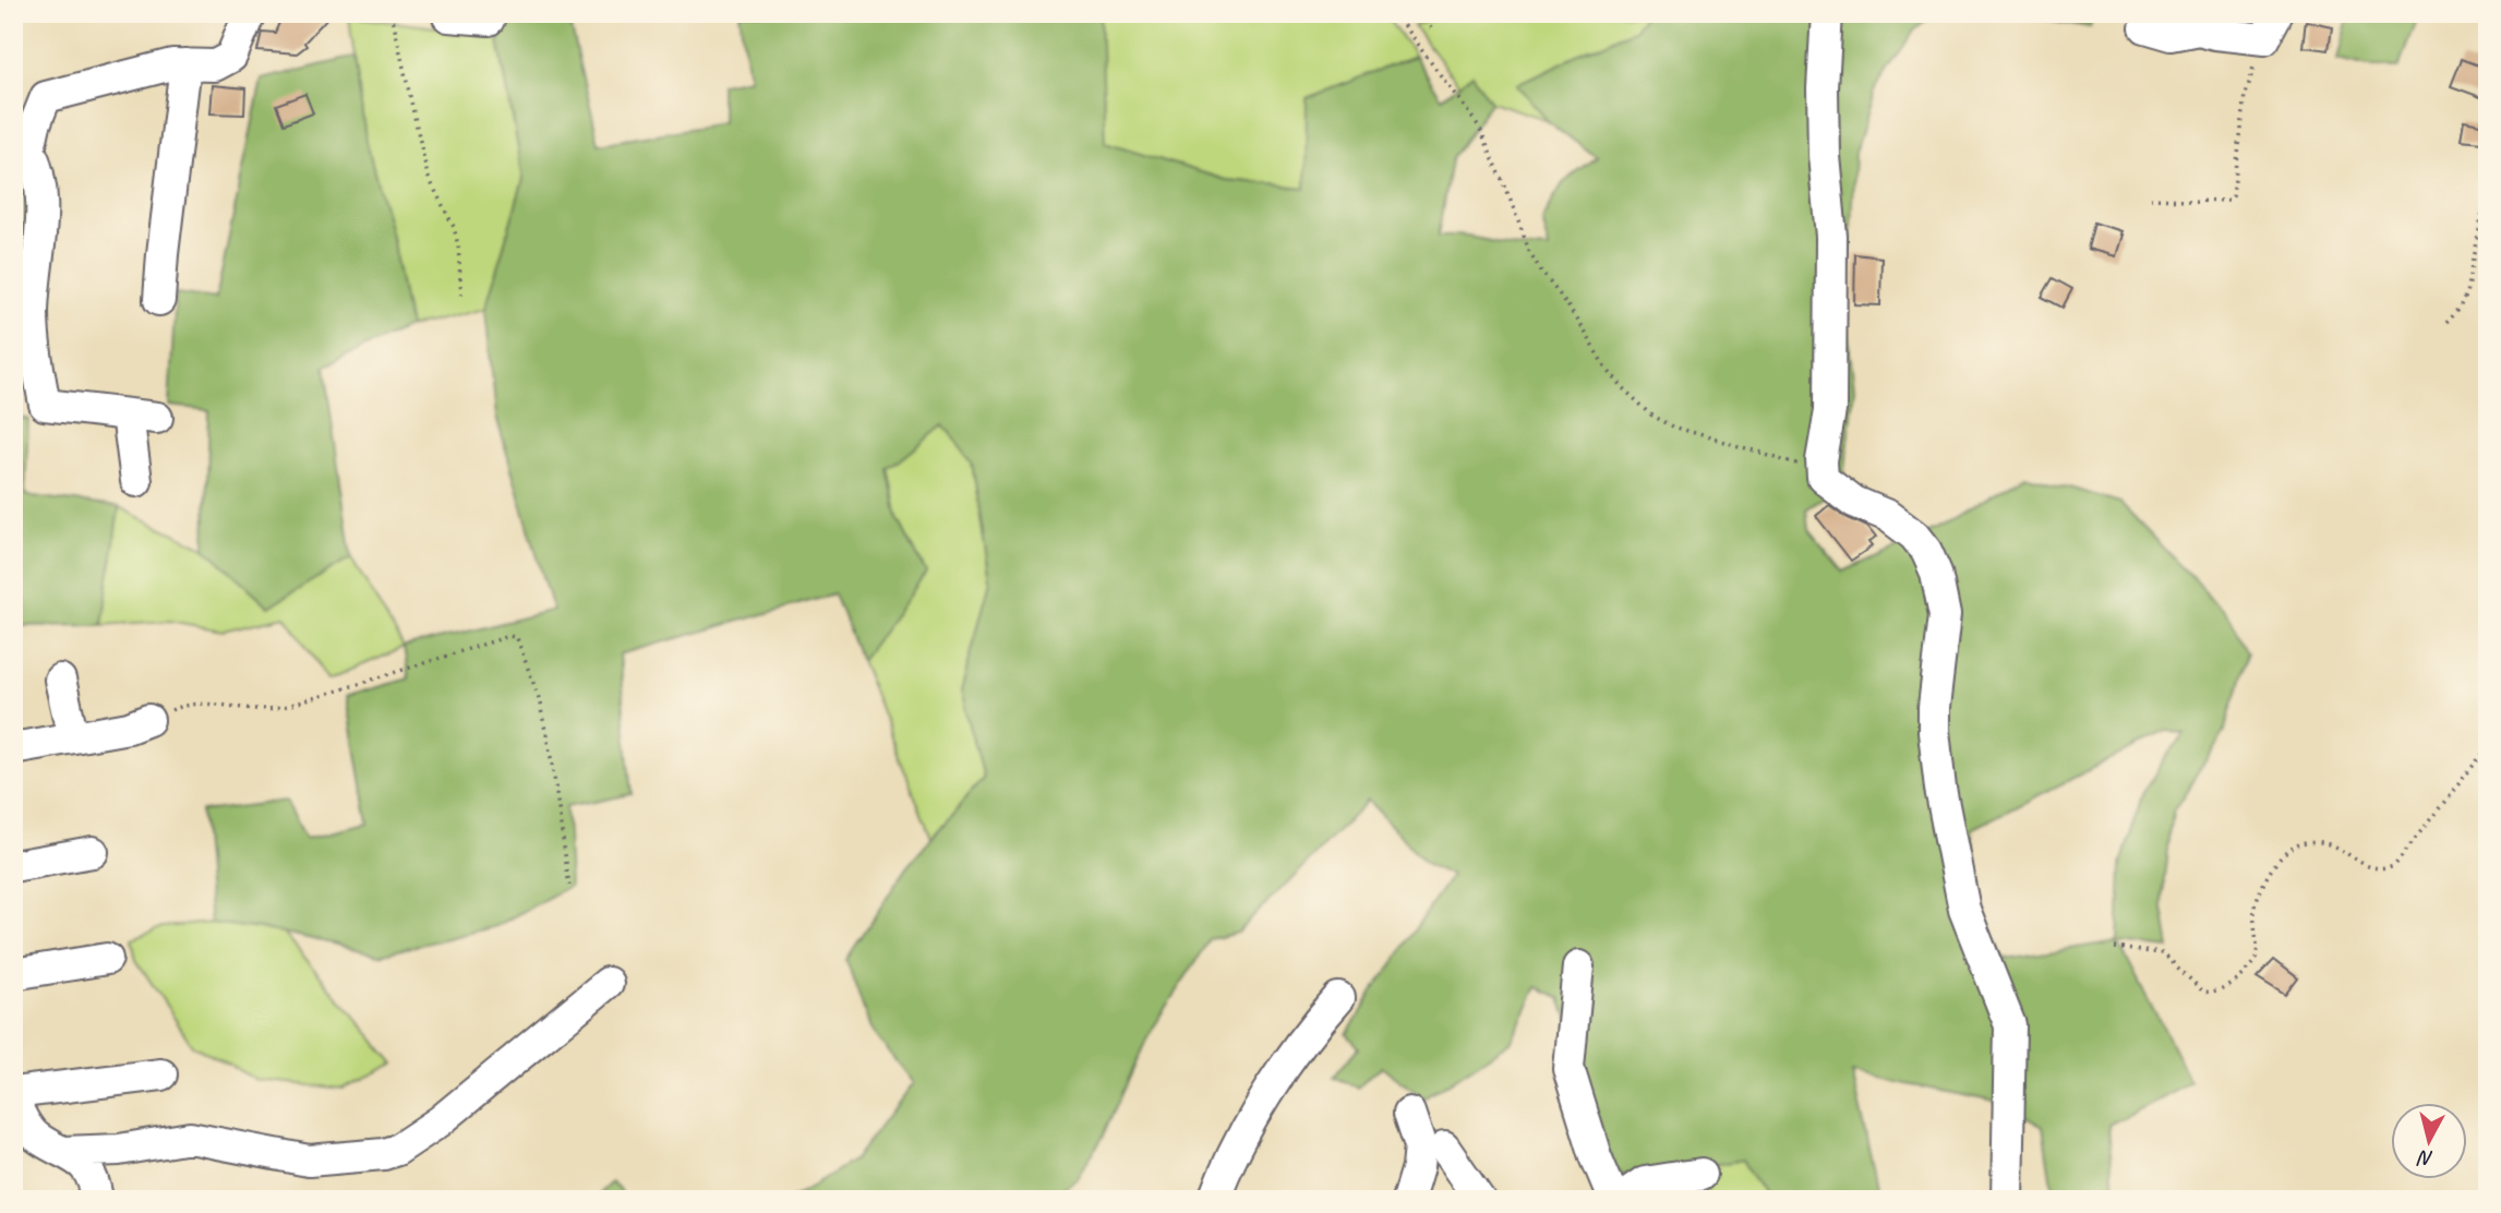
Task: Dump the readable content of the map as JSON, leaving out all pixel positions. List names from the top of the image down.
{
  "north": "bottom"
}
